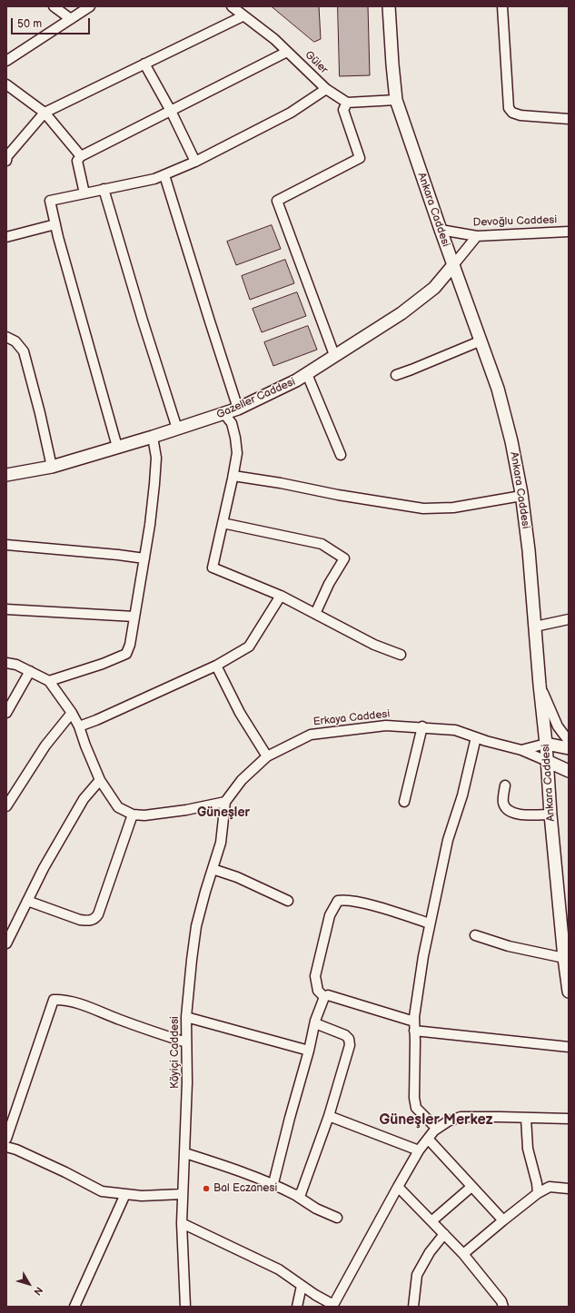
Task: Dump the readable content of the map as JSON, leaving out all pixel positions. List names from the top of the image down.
{
  "streets": {
    "street": [
      "Güler",
      "Ankara Caddesi",
      "Devoğlu Caddesi",
      "Gazeller Caddesi",
      "Erkaya Caddesi",
      "Köyiçi Caddesi"
    ]
  },
  "crossings": [
    ["Ankara Caddesi", "Devoğlu Caddesi"],
    ["Ankara Caddesi", "Gazeller Caddesi"],
    ["Ankara Caddesi", "Erkaya Caddesi"],
    ["Erkaya Caddesi", "Köyiçi Caddesi"]
  ],
  "districts": ["Güneşler", "Güneşler Merkez"],
  "places": ["Bal Eczanesi"],
  "scale_bar": "50 m",
  "north": "bottom right"
}
